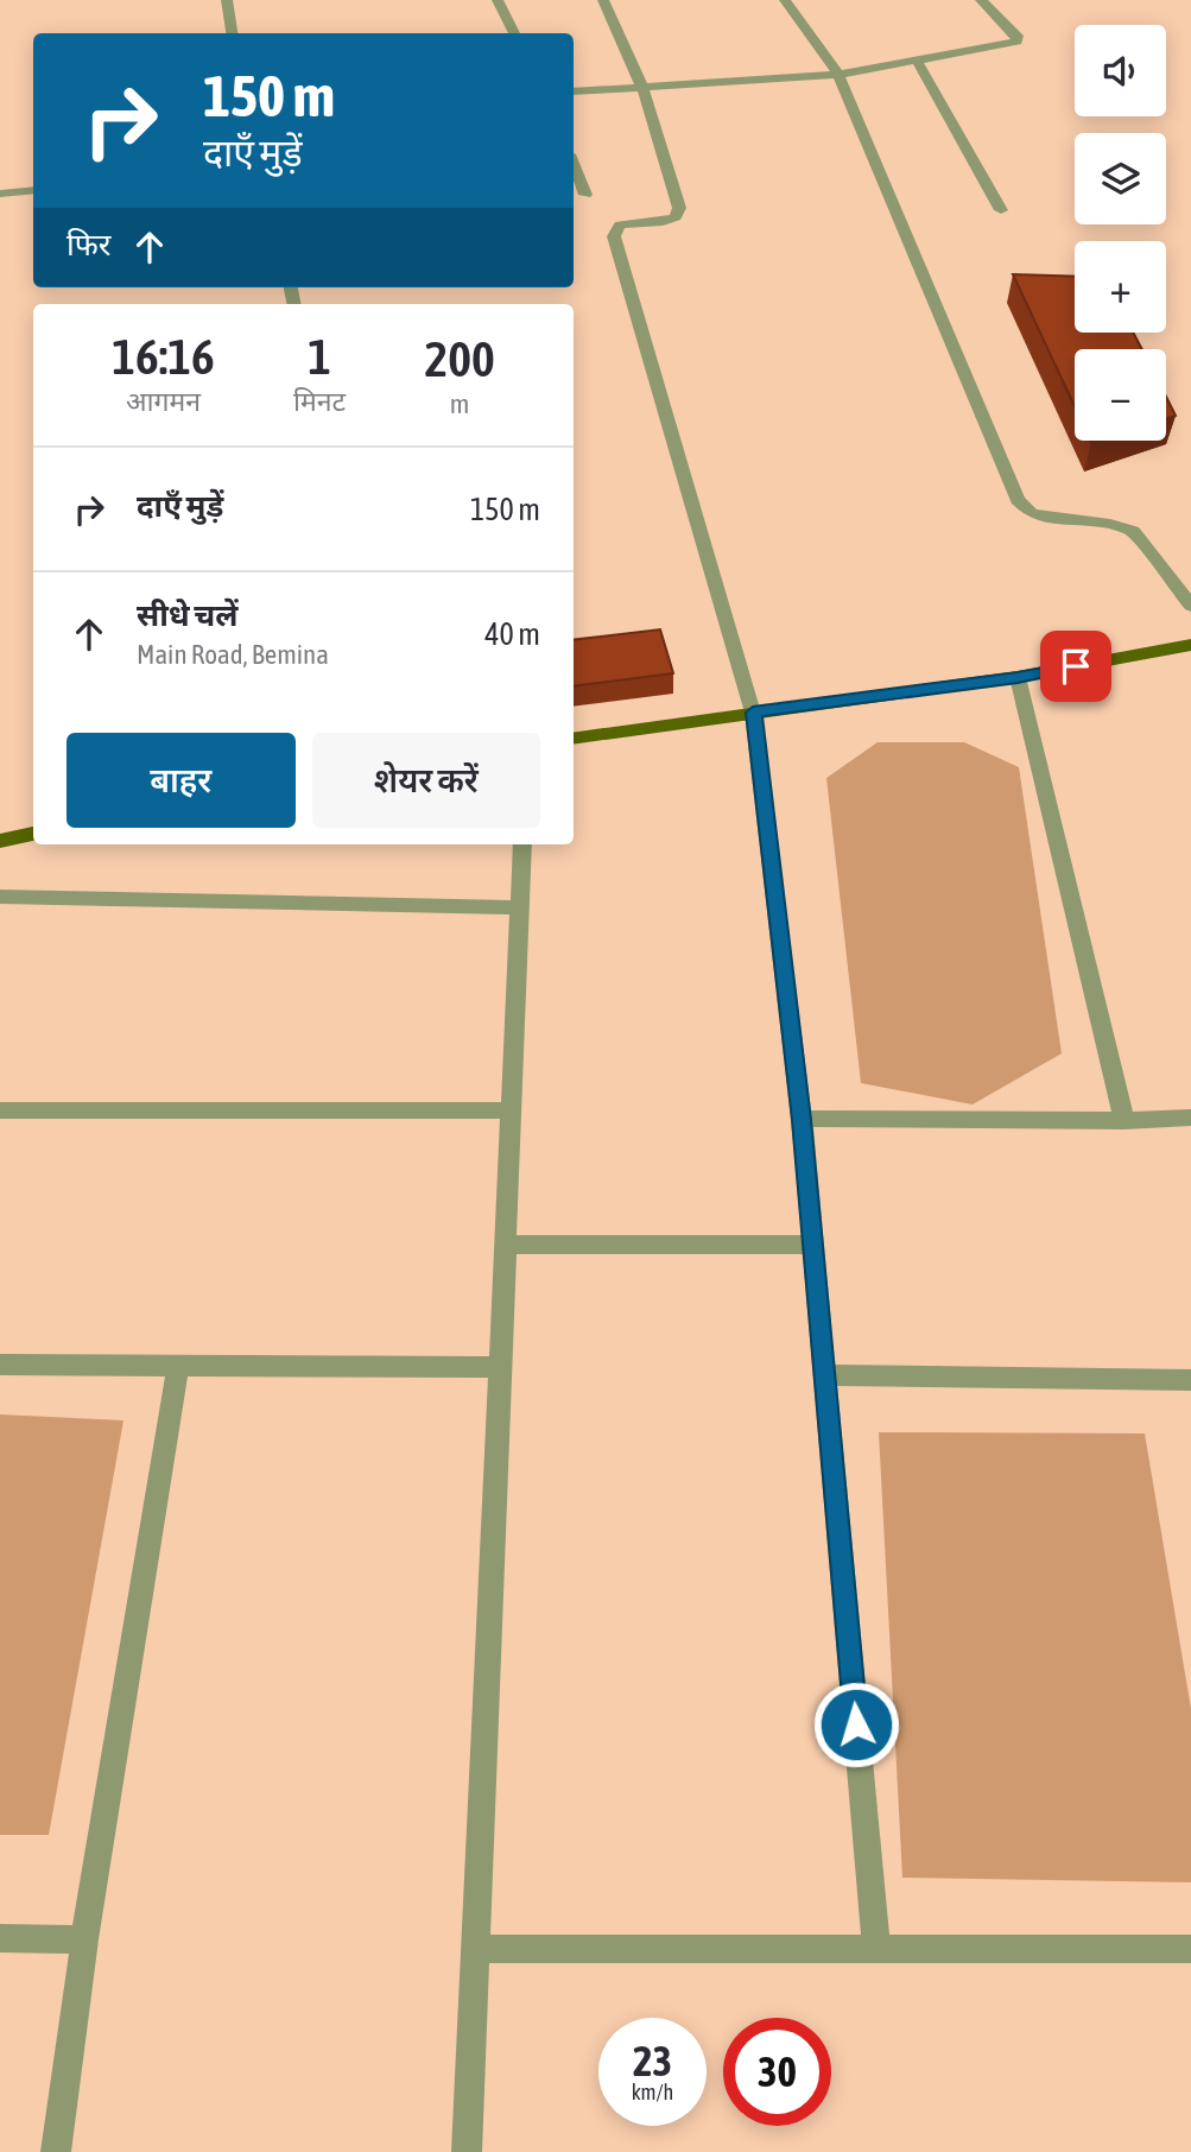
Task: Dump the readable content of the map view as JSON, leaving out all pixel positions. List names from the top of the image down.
{
  "page": {
    "map_buttons": ["+", "−"],
    "turn": ["150 m", "दाएँ मुड़ें"],
    "then": "फिर",
    "eta": [
      "16:16",
      "आगमन",
      "1",
      "मिनट",
      "200",
      "m"
    ],
    "list": [
      {
        "name": "दाएँ मुड़ें",
        "value": "150 m"
      },
      {
        "name": "सीधे चलें",
        "note": "Main Road, Bemina",
        "value": "40 m"
      }
    ],
    "buttons": ["बाहर", "शेयर करें"],
    "speed": "23 km/h",
    "limit": "30"
  }
}
